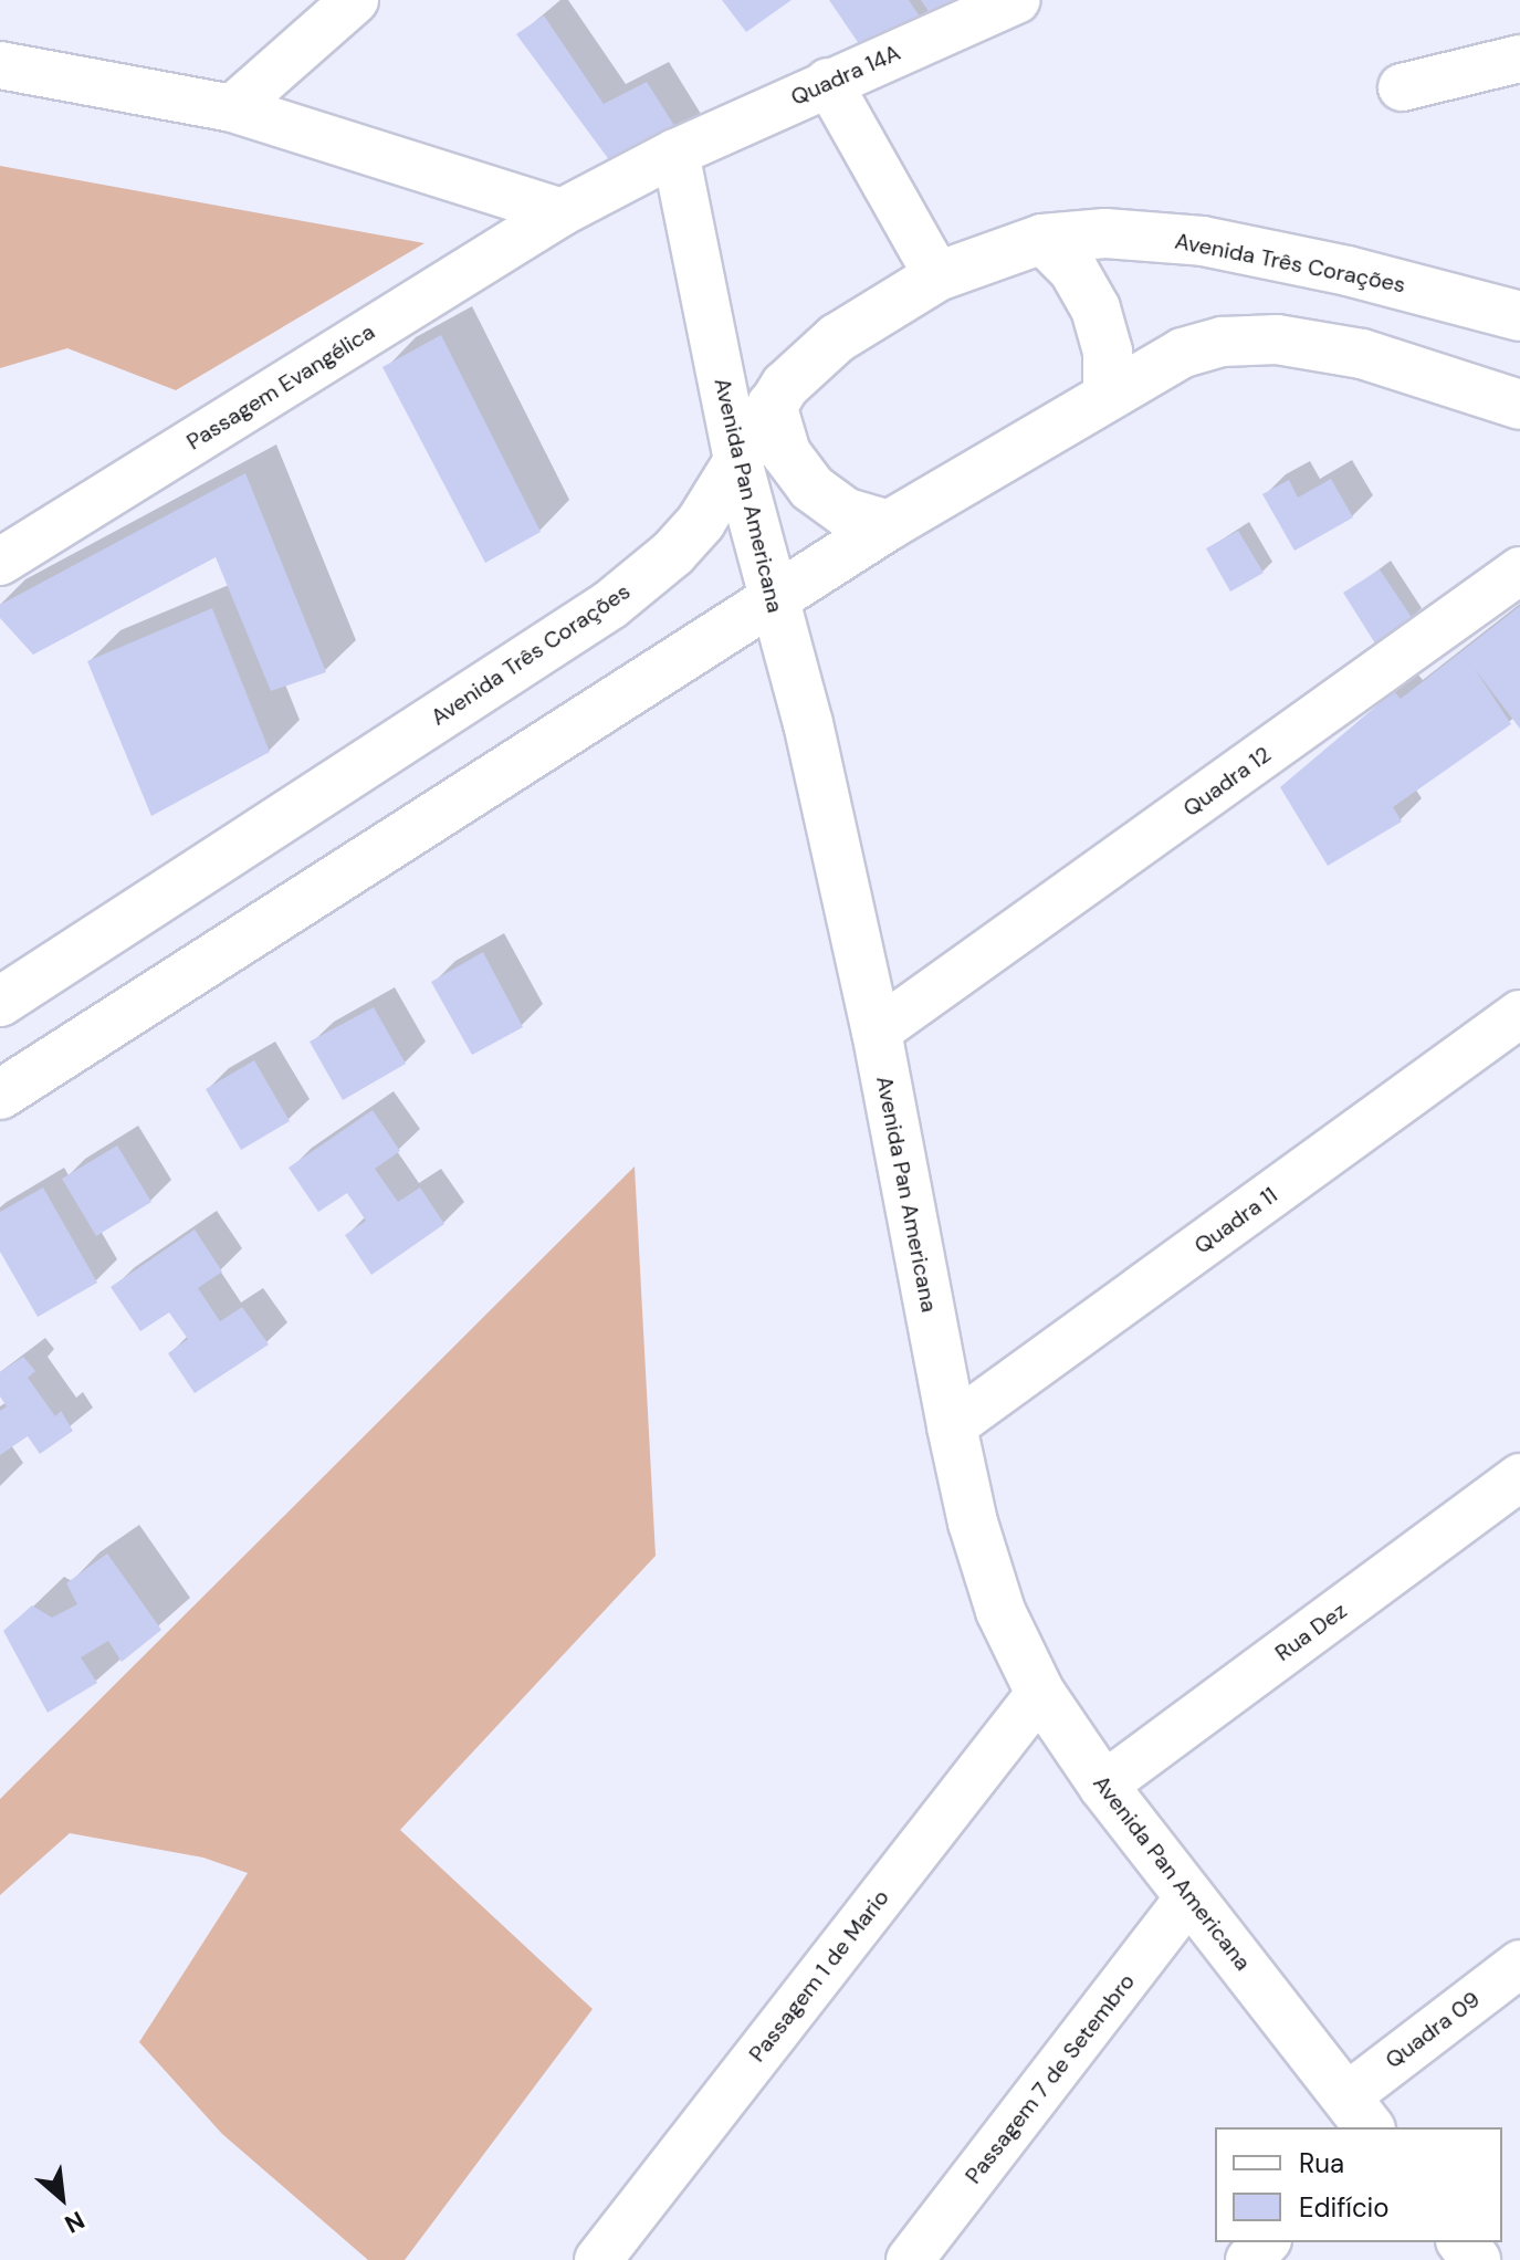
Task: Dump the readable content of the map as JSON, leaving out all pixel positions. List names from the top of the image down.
{
  "streets": {
    "street": [
      "Quadra 14A",
      "Avenida Três Corações",
      "Passagem Evangélica",
      "Avenida Pan Americana",
      "Quadra 12",
      "Quadra 11",
      "Rua Dez",
      "Passagem 1 de Mario",
      "Quadra 09",
      "Passagem 7 de Setembro"
    ]
  },
  "crossings": [
    ["Quadra 14A", "Passagem Evangélica"],
    ["Quadra 14A", "Avenida Pan Americana"],
    ["Avenida Três Corações", "Avenida Pan Americana"],
    ["Passagem Evangélica", "Avenida Pan Americana"],
    ["Avenida Pan Americana", "Quadra 12"],
    ["Avenida Pan Americana", "Quadra 11"],
    ["Avenida Pan Americana", "Rua Dez"],
    ["Avenida Pan Americana", "Passagem 1 de Mario"],
    ["Avenida Pan Americana", "Quadra 09"],
    ["Avenida Pan Americana", "Passagem 7 de Setembro"]
  ],
  "legend": ["Rua", "Edifício"],
  "north": "bottom right"
}
